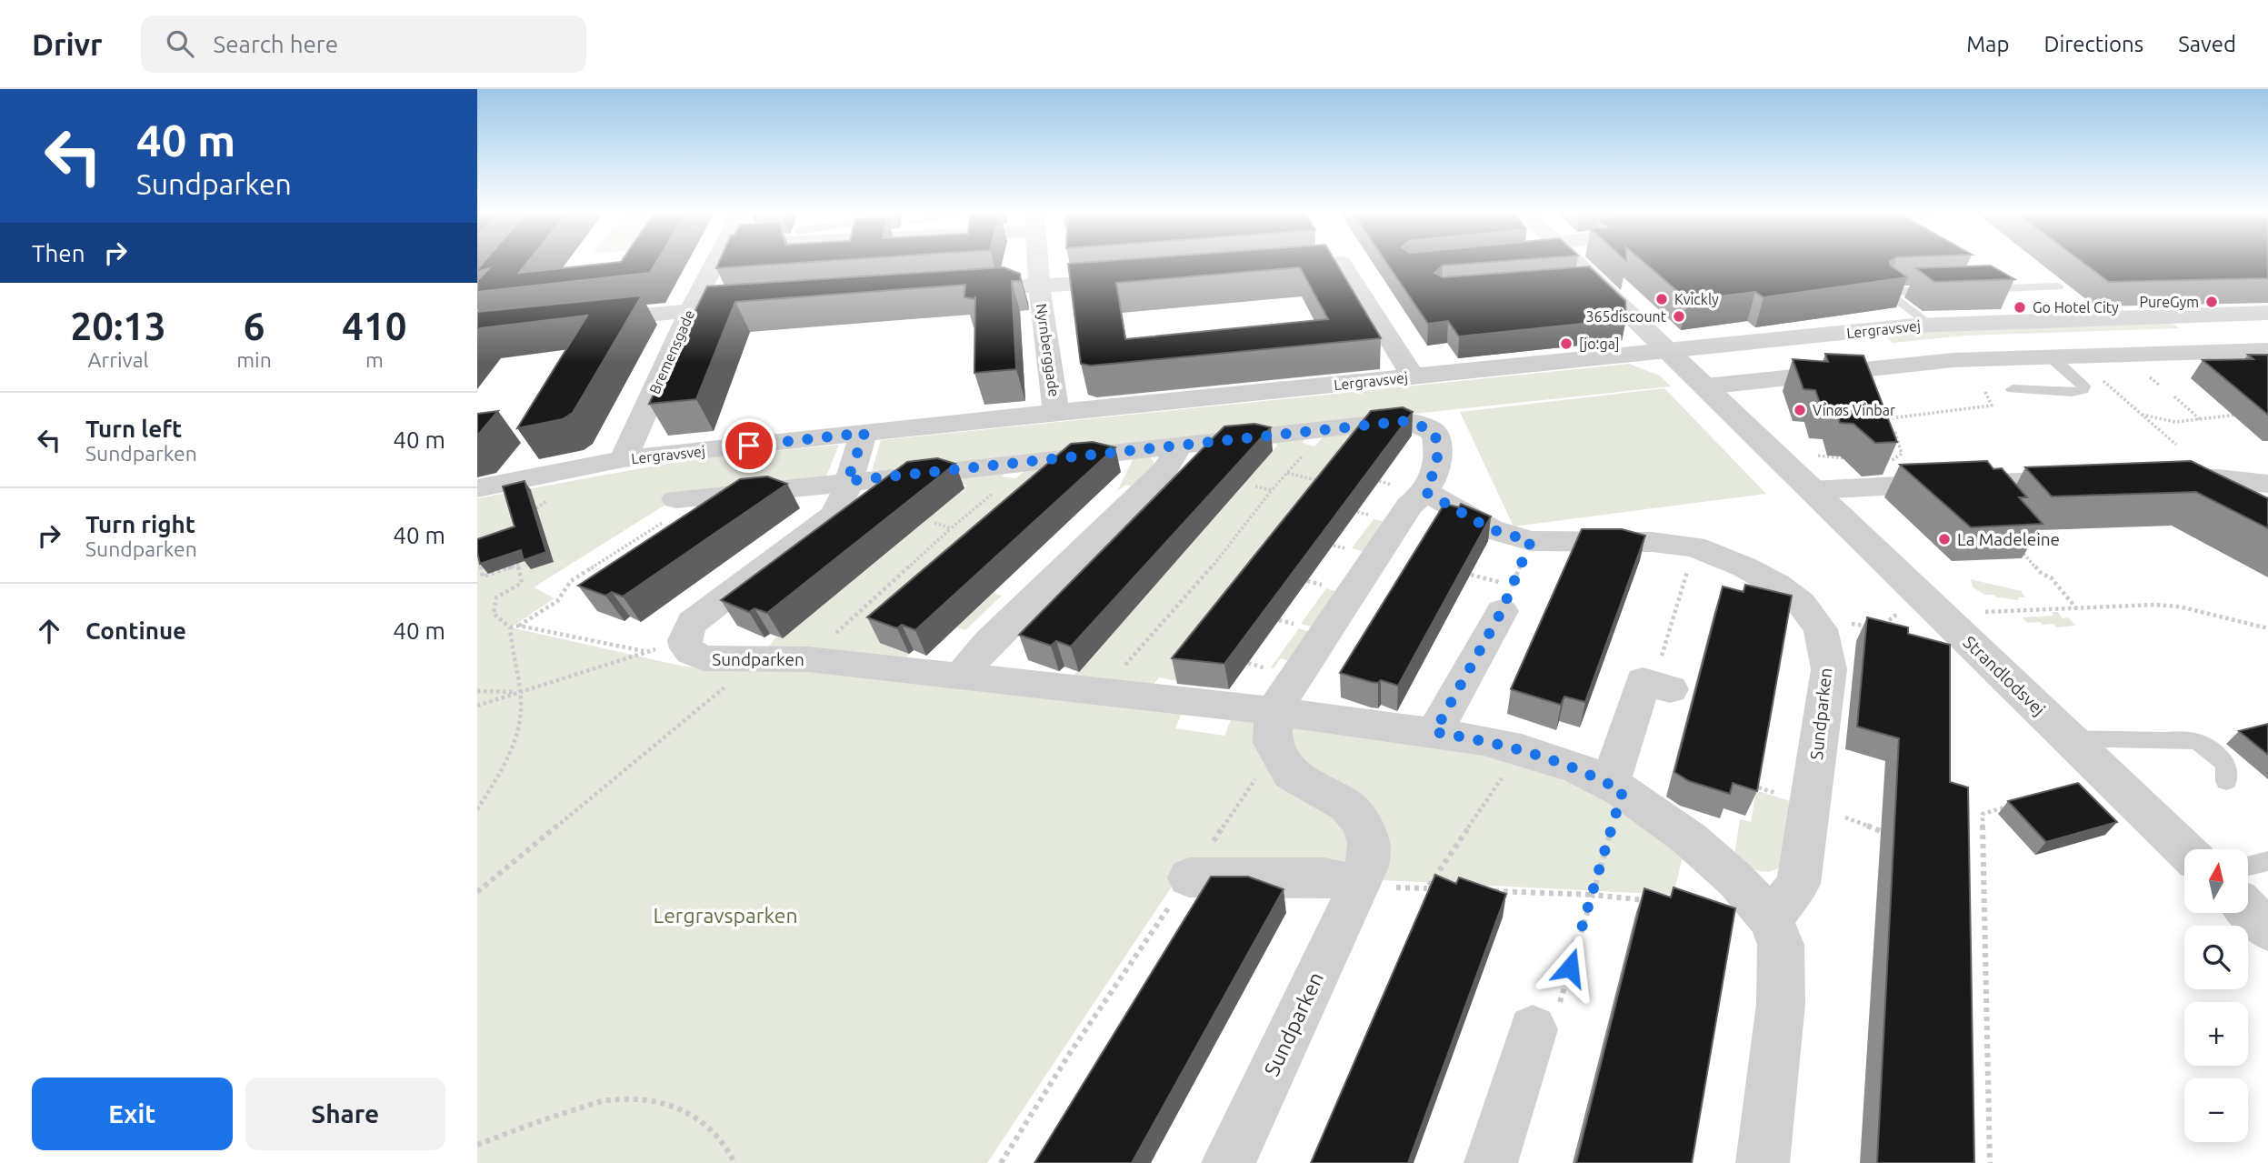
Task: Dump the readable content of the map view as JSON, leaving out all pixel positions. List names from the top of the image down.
{
  "streets": {
    "street": [
      "Lergravsvej",
      "Nyrnberggade",
      "Bremensgade",
      "Sundparken",
      "Strandlodsvej"
    ]
  },
  "crossings": [
    ["Lergravsvej", "Nyrnberggade"],
    ["Lergravsvej", "Bremensgade"],
    ["Lergravsvej", "Strandlodsvej"]
  ],
  "parks": ["Lergravsparken"],
  "places": [
    "Kvickly",
    "PureGym",
    "Go Hotel City",
    "365discount",
    "[jo:ga]",
    "Vinøs Vinbar",
    "La Madeleine"
  ],
  "north": "top",
  "page": {
    "header": "Drivr",
    "search": "Search here",
    "nav": ["Map", "Directions", "Saved"],
    "turn": ["40 m", "Sundparken"],
    "then": "Then",
    "eta": [
      "20:13",
      "Arrival",
      "6",
      "min",
      "410",
      "m"
    ],
    "list": [
      {
        "name": "Turn left",
        "note": "Sundparken",
        "value": "40 m"
      },
      {
        "name": "Turn right",
        "note": "Sundparken",
        "value": "40 m"
      },
      {
        "name": "Continue",
        "value": "40 m"
      }
    ],
    "map_buttons": ["+", "−"],
    "buttons": ["Exit", "Share"]
  }
}
